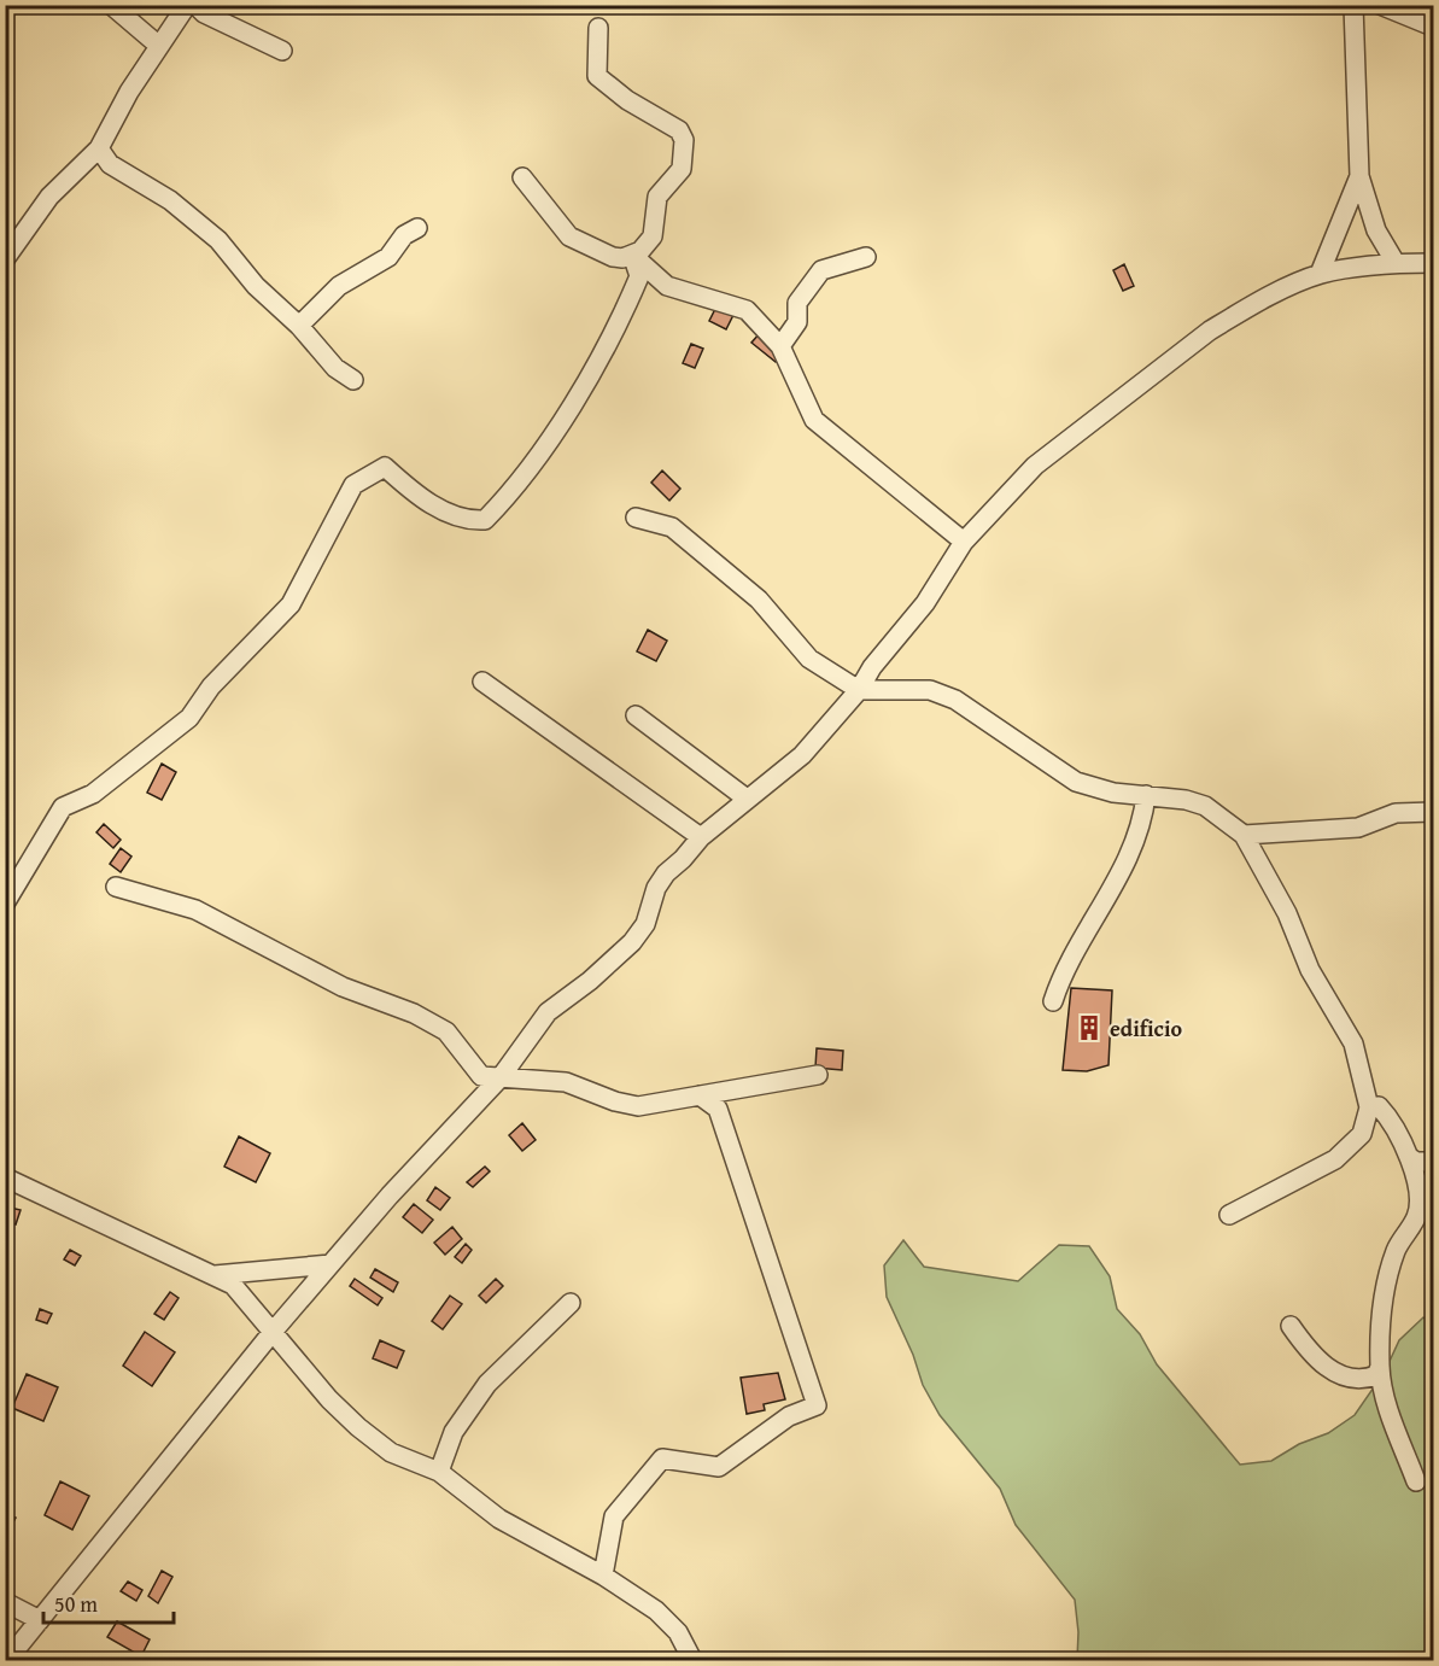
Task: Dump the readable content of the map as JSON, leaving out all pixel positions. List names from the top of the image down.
{
  "places": {
    "building": ["edificio"]
  },
  "scale_bar": "50 m"
}
